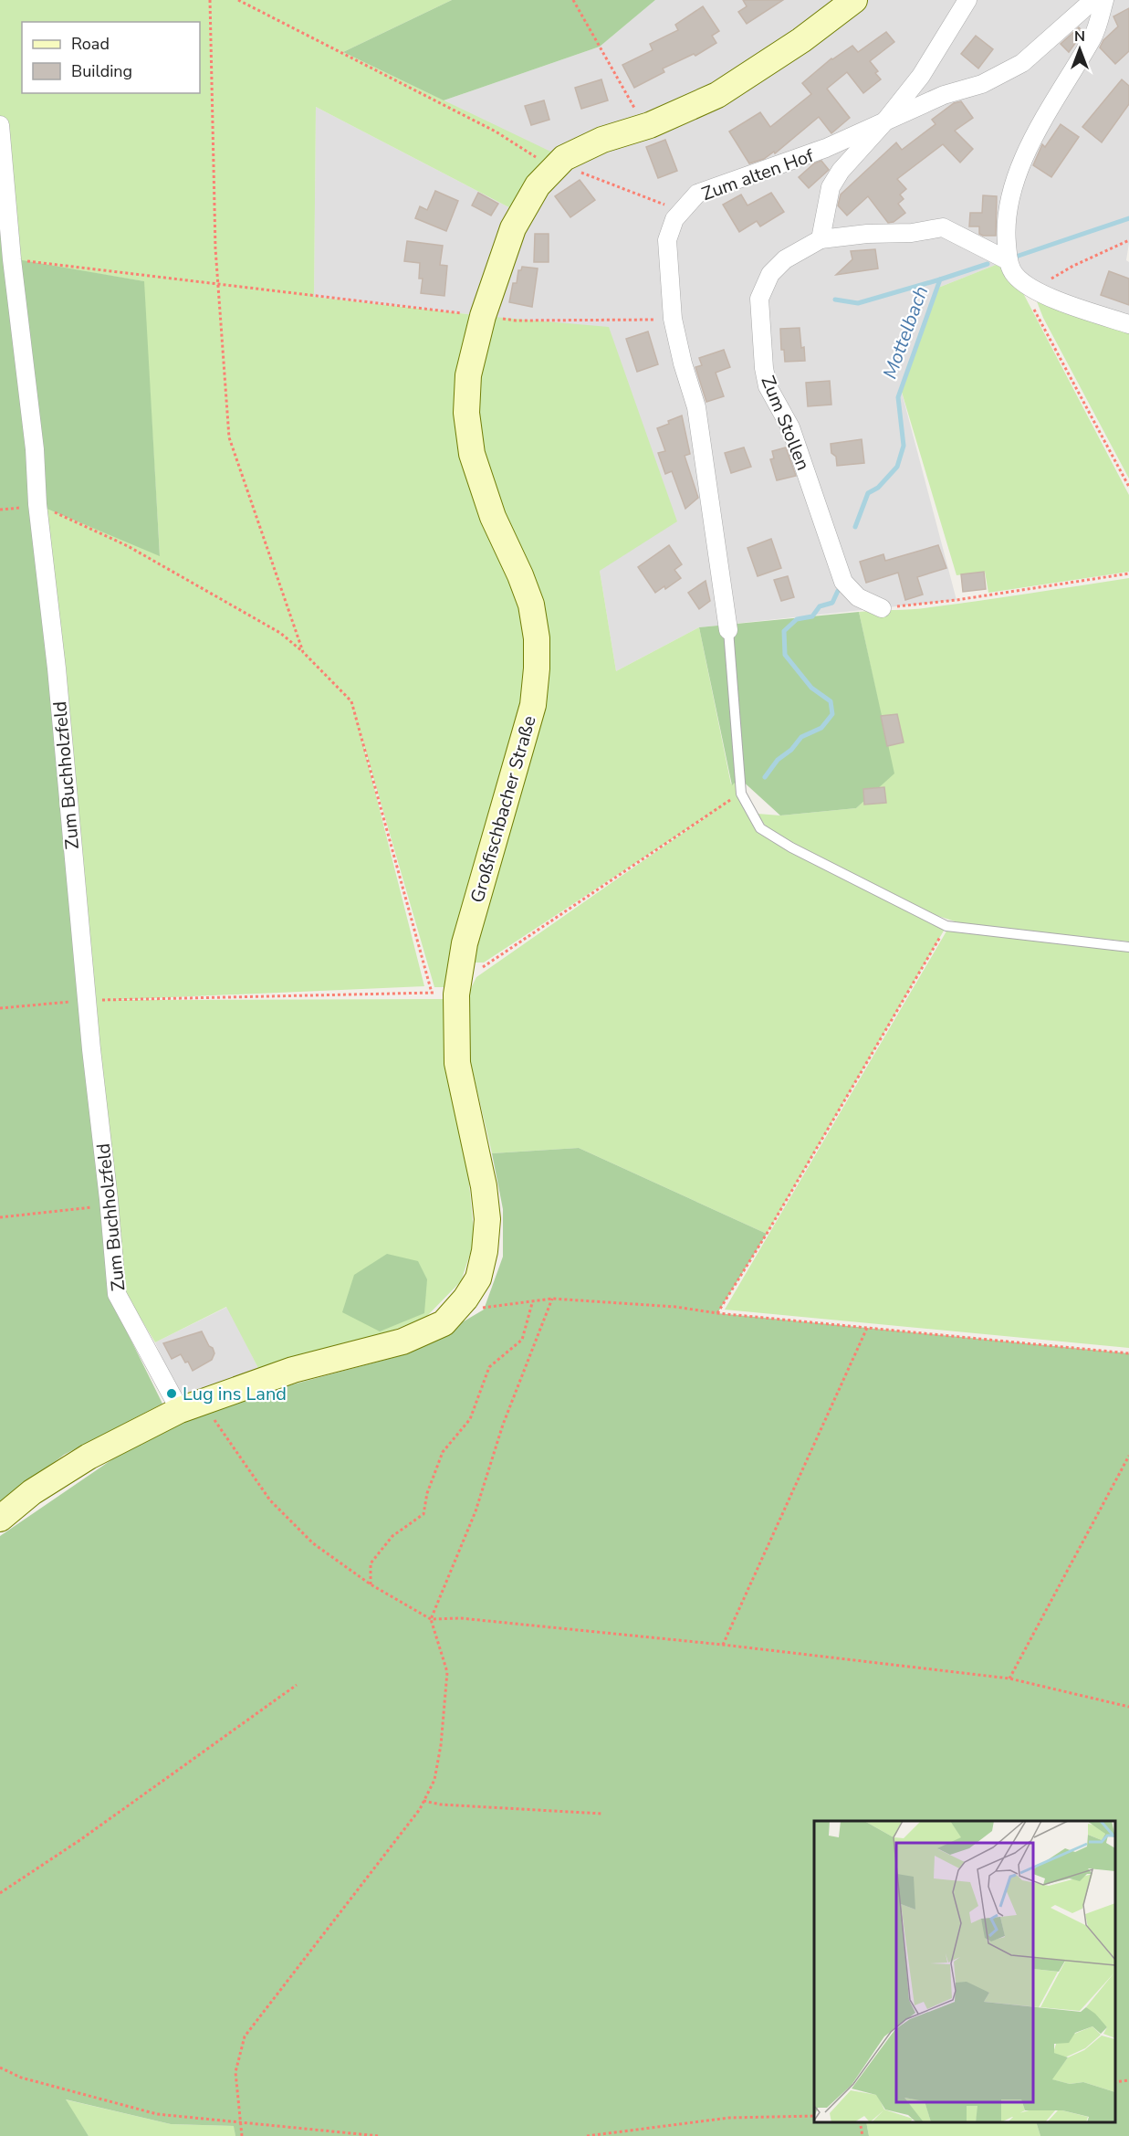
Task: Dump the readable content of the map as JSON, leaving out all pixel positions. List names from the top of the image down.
{
  "streets": {
    "main road": ["Großfischbacher Straße"],
    "street": ["Zum alten Hof", "Zum Stollen", "Zum Buchholzfeld"]
  },
  "crossings": [
    ["Zum Buchholzfeld", "Großfischbacher Straße"]
  ],
  "water": ["Mottelbach"],
  "places": ["Lug ins Land"],
  "legend": ["Road", "Building"],
  "north": "top"
}
